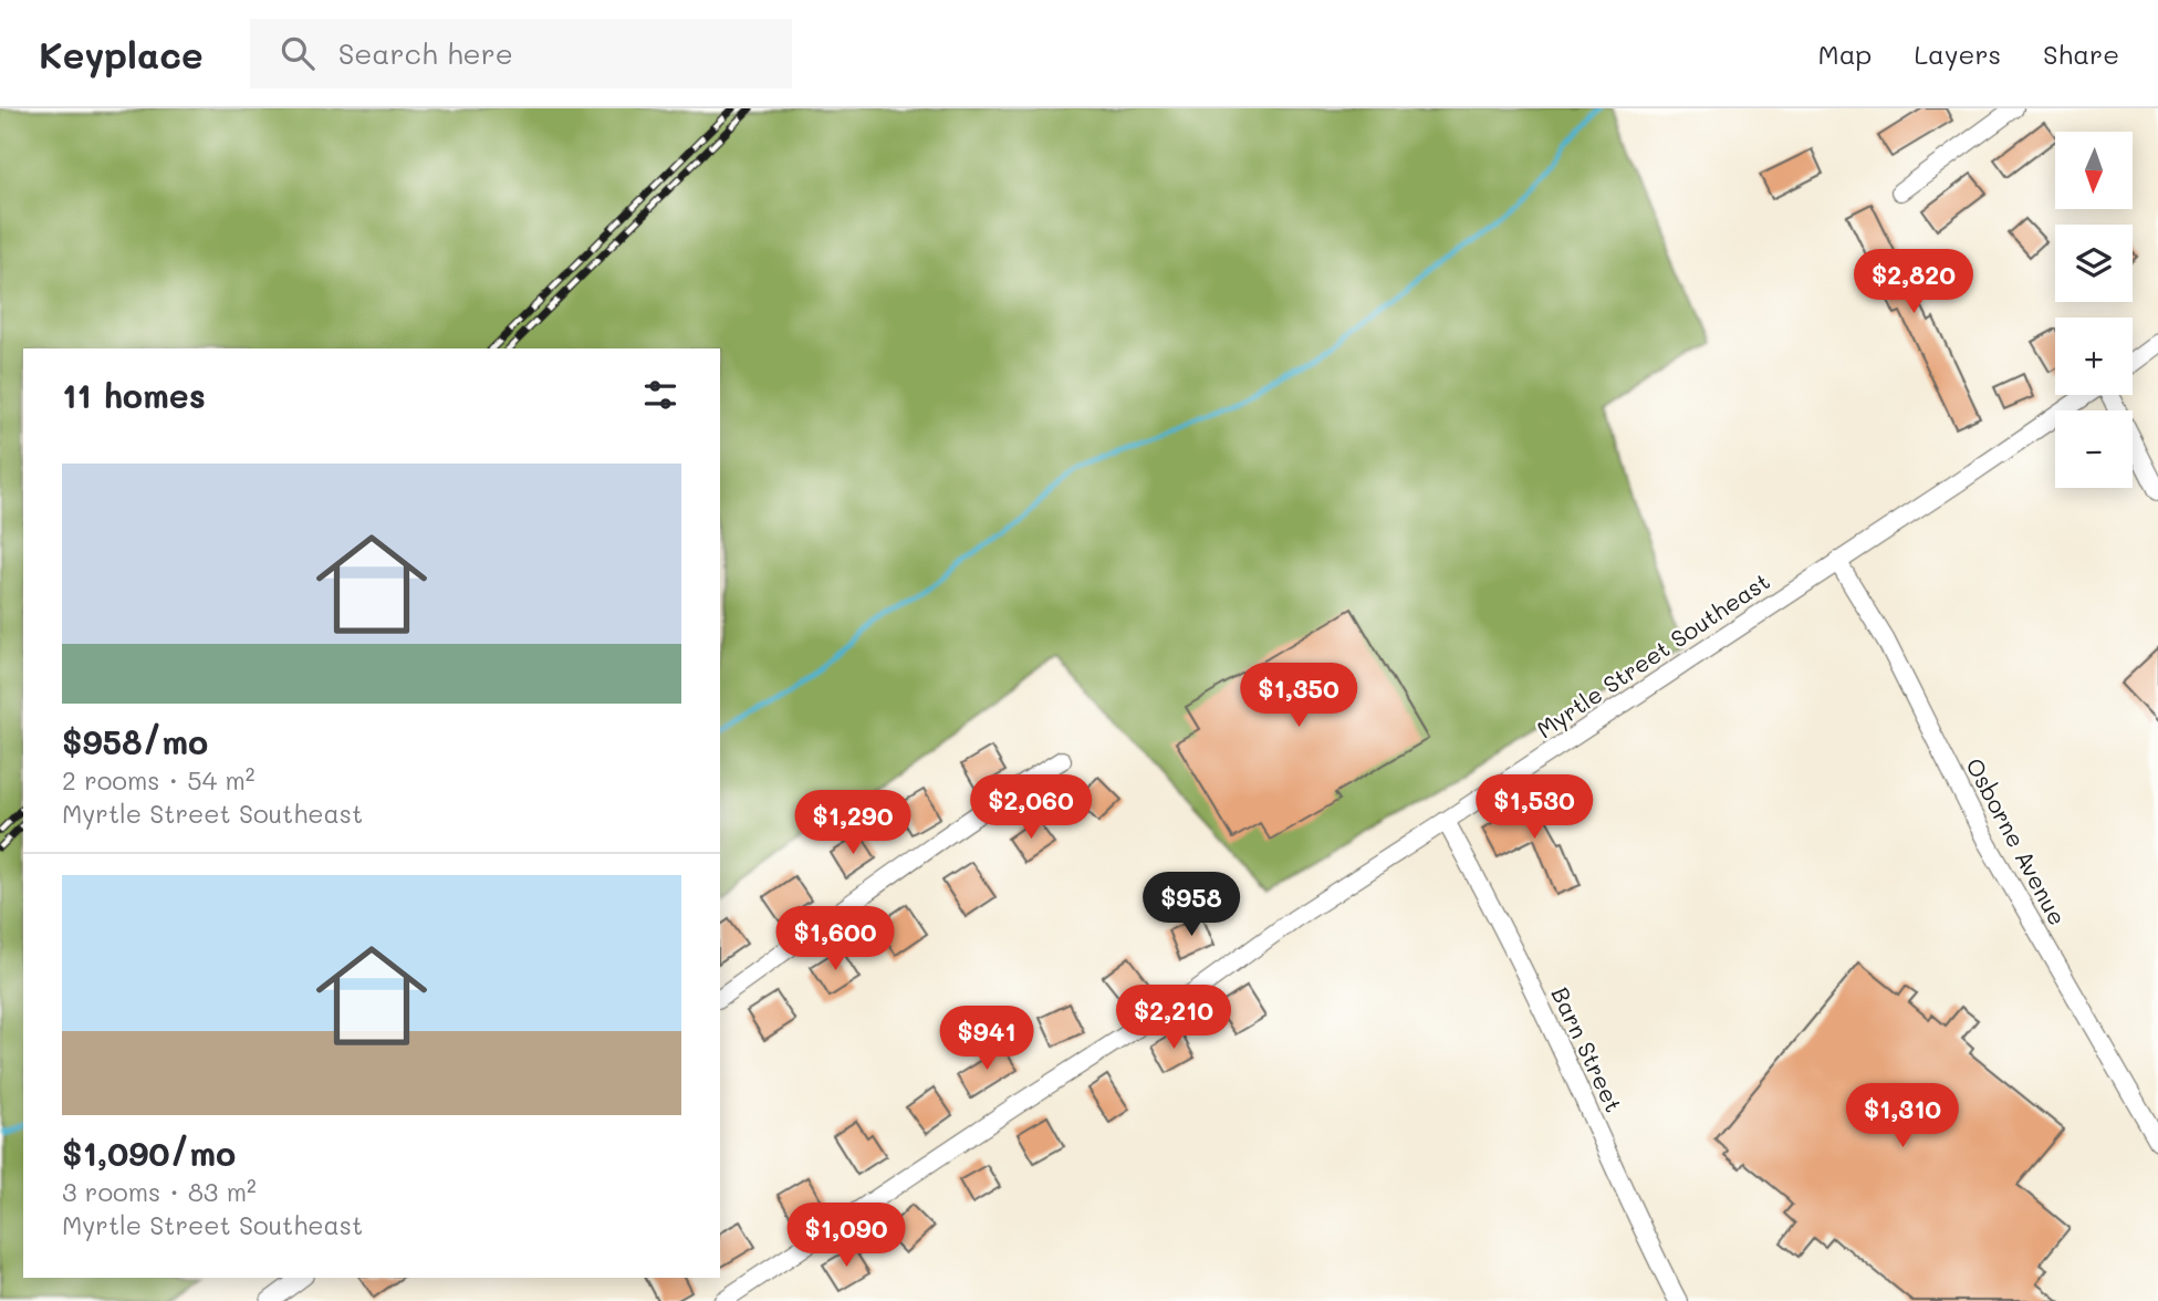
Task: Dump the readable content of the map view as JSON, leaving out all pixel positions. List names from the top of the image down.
{
  "streets": {
    "street": ["Myrtle Street Southeast", "Osborne Avenue", "Barn Street"]
  },
  "crossings": [
    ["Myrtle Street Southeast", "Osborne Avenue"],
    ["Myrtle Street Southeast", "Barn Street"]
  ],
  "north": "bottom",
  "page": {
    "header": "Keyplace",
    "search": "Search here",
    "nav": ["Map", "Layers", "Share"],
    "map_buttons": ["+", "−"],
    "price": [
      "$2,820",
      "$1,350",
      "$2,060",
      "$1,530",
      "$1,290",
      "$958",
      "$1,600",
      "$2,210",
      "$941",
      "$1,310",
      "$1,090"
    ],
    "heading": "11 homes",
    "list": [
      {
        "name": "$958/mo",
        "note": "2 rooms · 54 m² · Myrtle Street Southeast"
      },
      {
        "name": "$1,090/mo",
        "note": "3 rooms · 83 m² · Myrtle Street Southeast"
      }
    ]
  }
}
